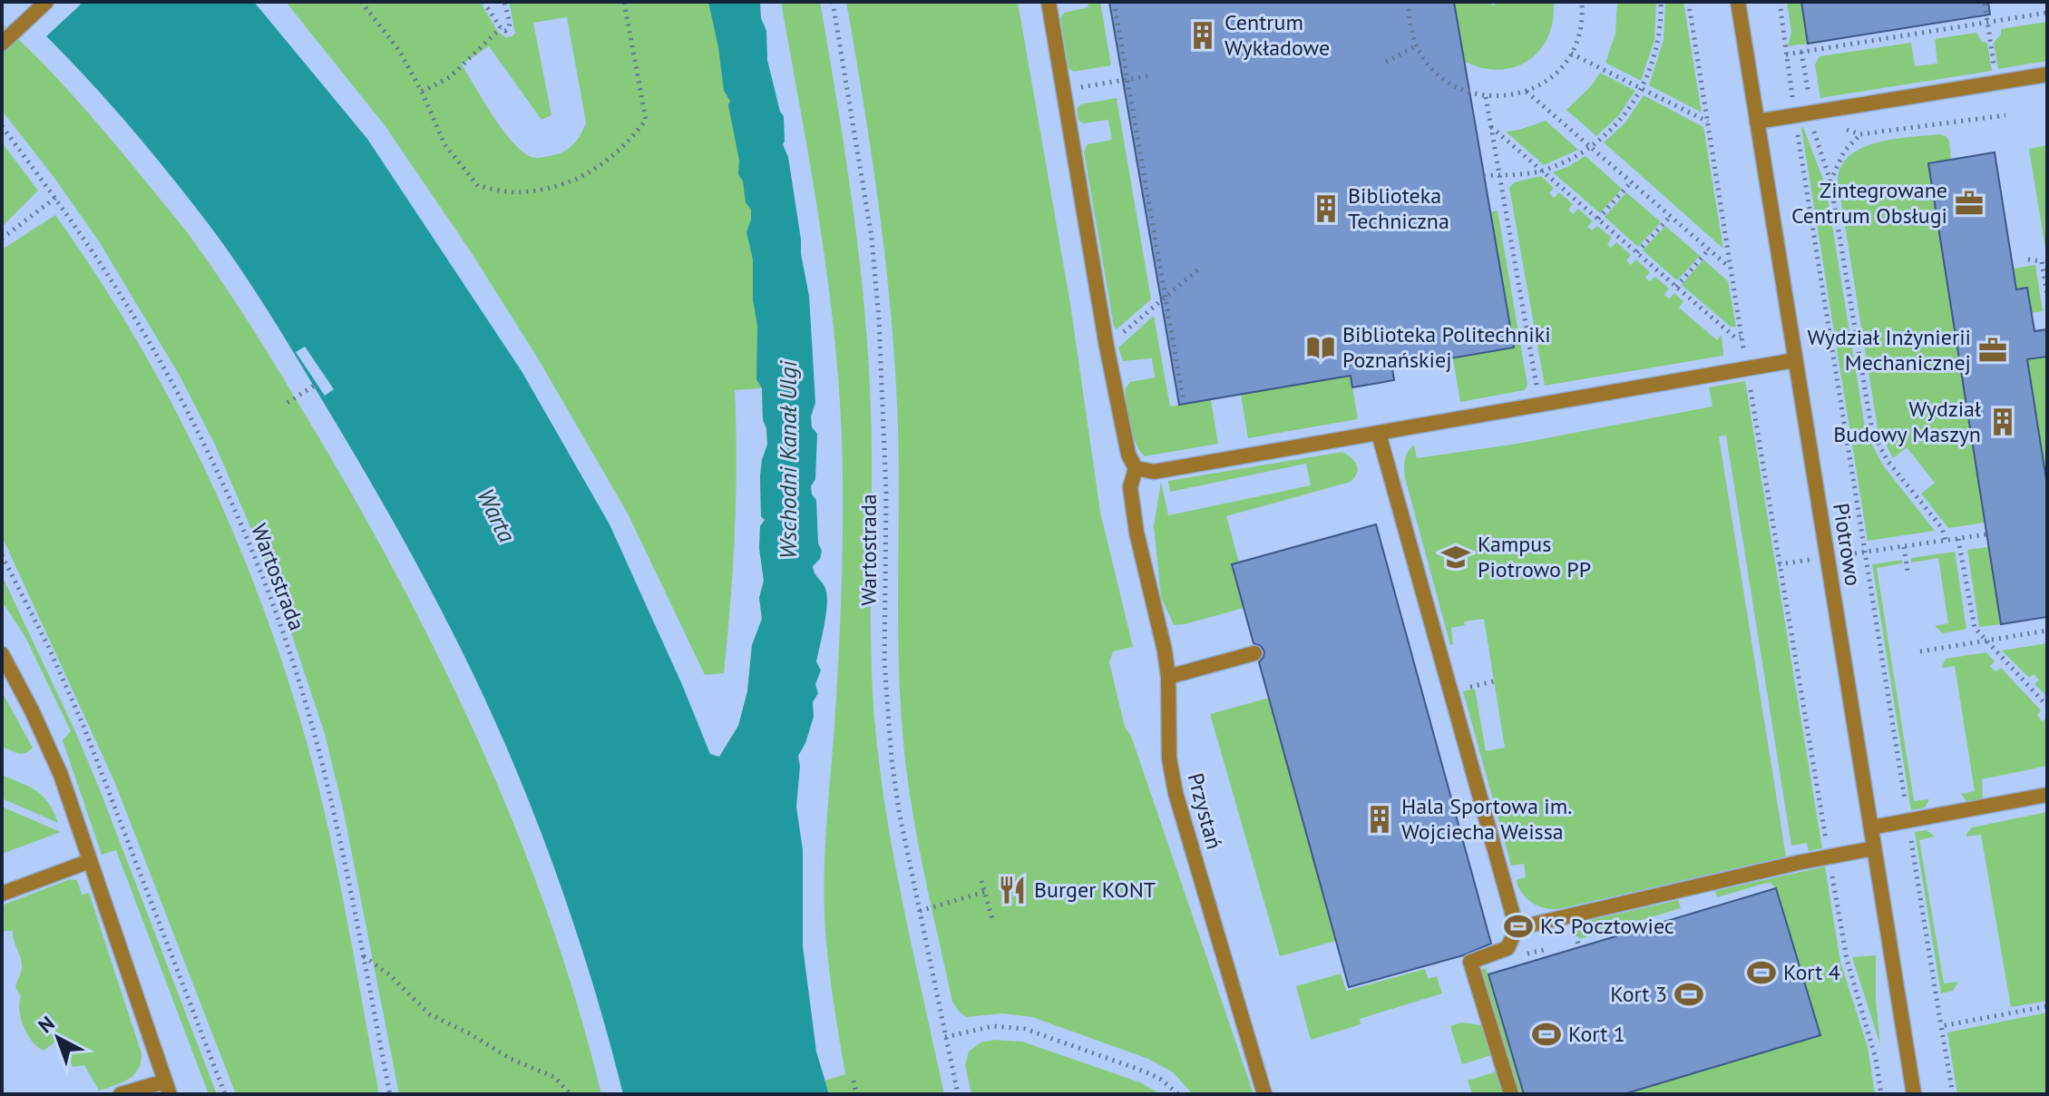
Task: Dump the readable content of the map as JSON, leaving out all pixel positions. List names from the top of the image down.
{
  "streets": {
    "street": ["Piotrowo", "Przystań"],
    "path": ["Wartostrada"]
  },
  "water": ["Wschodni Kanał Ulgi", "Warta"],
  "places": {
    "building": [
      "Centrum Wykładowe",
      "Biblioteka Techniczna",
      "Wydział Budowy Maszyn",
      "Hala Sportowa im. Wojciecha Weissa"
    ],
    "office": ["Zintegrowane Centrum Obsługi", "Wydział Inżynierii Mechanicznej"],
    "library": ["Biblioteka Politechniki Poznańskiej"],
    "school or university": ["Kampus Piotrowo PP"],
    "restaurant": ["Burger KONT"],
    "sports": [
      "KS Pocztowiec",
      "Kort 4",
      "Kort 3",
      "Kort 1"
    ]
  },
  "north": "top left"
}
